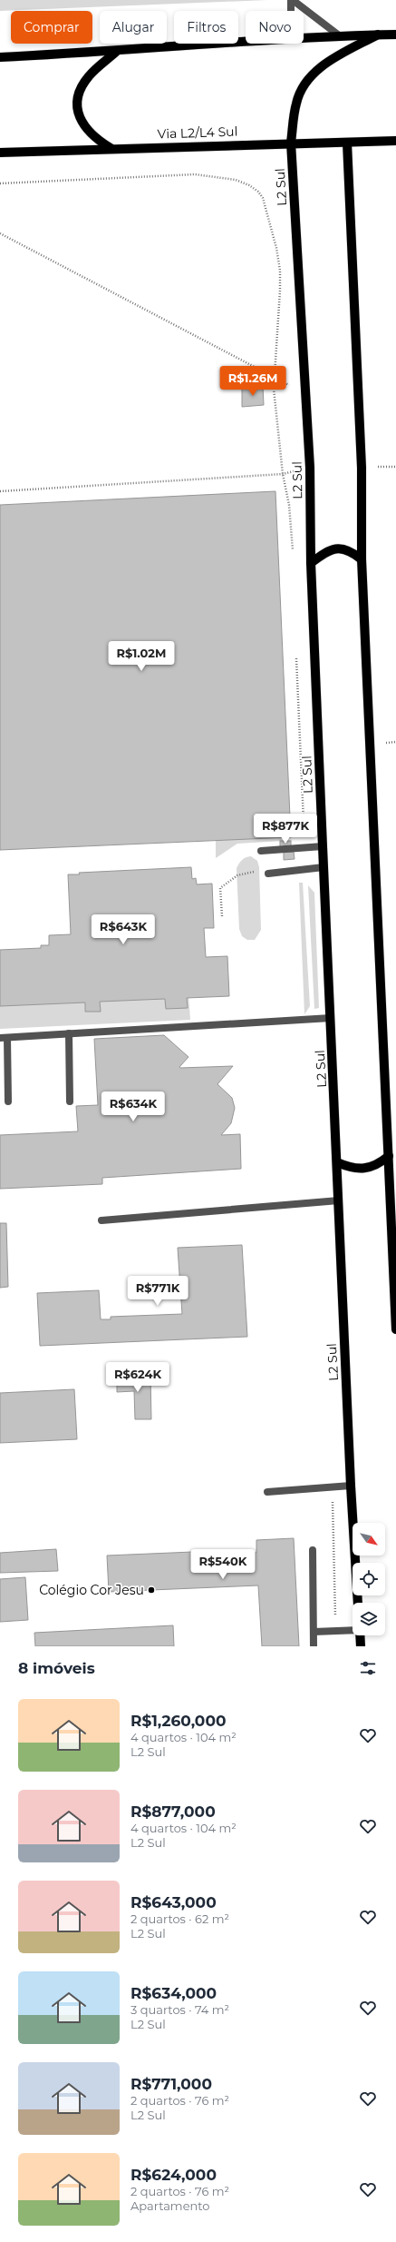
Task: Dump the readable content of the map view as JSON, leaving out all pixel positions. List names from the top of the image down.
{
  "streets": {
    "main road": ["Via L2/L4 Sul", "L2 Sul"]
  },
  "crossings": [
    ["Via L2/L4 Sul", "L2 Sul"]
  ],
  "places": ["Colégio Cor Jesu"],
  "north": "bottom right",
  "page": {
    "chip": [
      "Comprar",
      "Alugar",
      "Filtros",
      "Novo"
    ],
    "price": [
      "R$1.26M",
      "R$1.02M",
      "R$877K",
      "R$643K",
      "R$634K",
      "R$771K",
      "R$624K",
      "R$540K"
    ],
    "heading": "8 imóveis",
    "list": [
      {
        "name": "R$1,260,000",
        "note": "4 quartos · 104 m² · L2 Sul"
      },
      {
        "name": "R$877,000",
        "note": "4 quartos · 104 m² · L2 Sul"
      },
      {
        "name": "R$643,000",
        "note": "2 quartos · 62 m² · L2 Sul"
      },
      {
        "name": "R$634,000",
        "note": "3 quartos · 74 m² · L2 Sul"
      },
      {
        "name": "R$771,000",
        "note": "2 quartos · 76 m² · L2 Sul"
      },
      {
        "name": "R$624,000",
        "note": "2 quartos · 76 m² · Apartamento"
      }
    ]
  }
}
